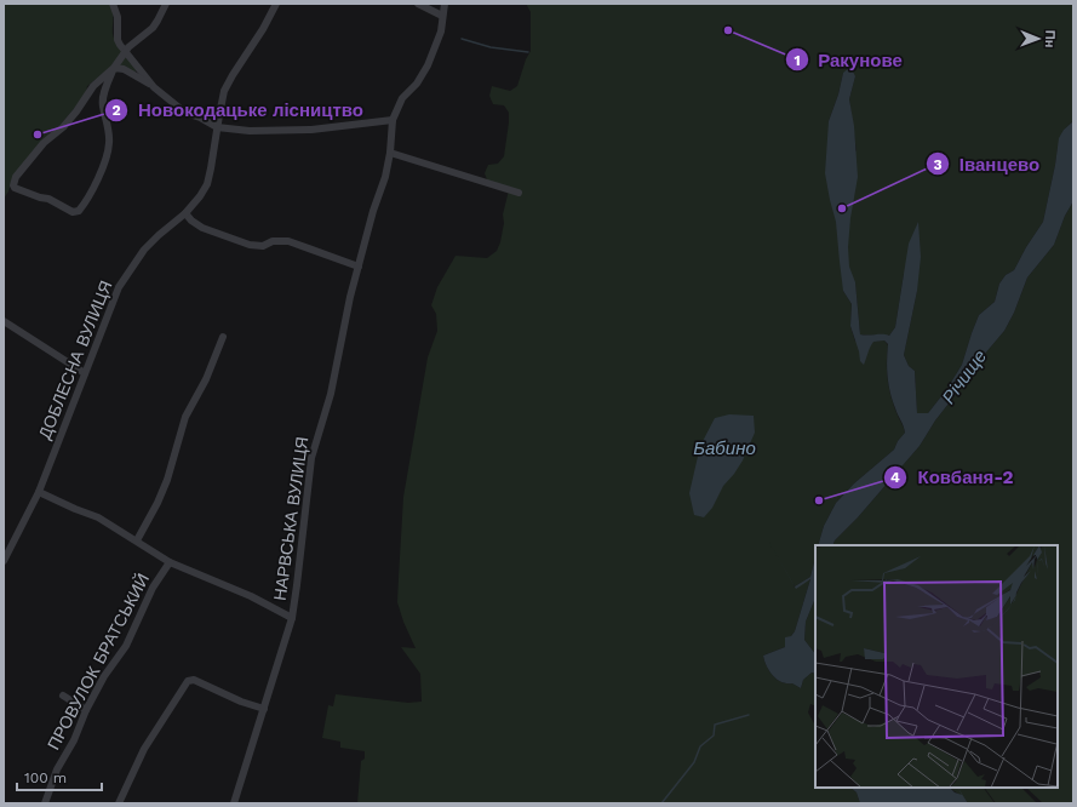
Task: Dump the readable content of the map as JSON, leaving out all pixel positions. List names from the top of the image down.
{
  "streets": {
    "street": ["ДОБЛЕСНА ВУЛИЦЯ", "НАРВСЬКА ВУЛИЦЯ", "ПРОВУЛОК БРАТСЬКИЙ"]
  },
  "water": ["Річище", "Бабино"],
  "places": [
    "Ракунове",
    "Новокодацьке лісництво",
    "Іванцево",
    "Ковбаня-2"
  ],
  "scale_bar": "100 m",
  "north": "right"
}
